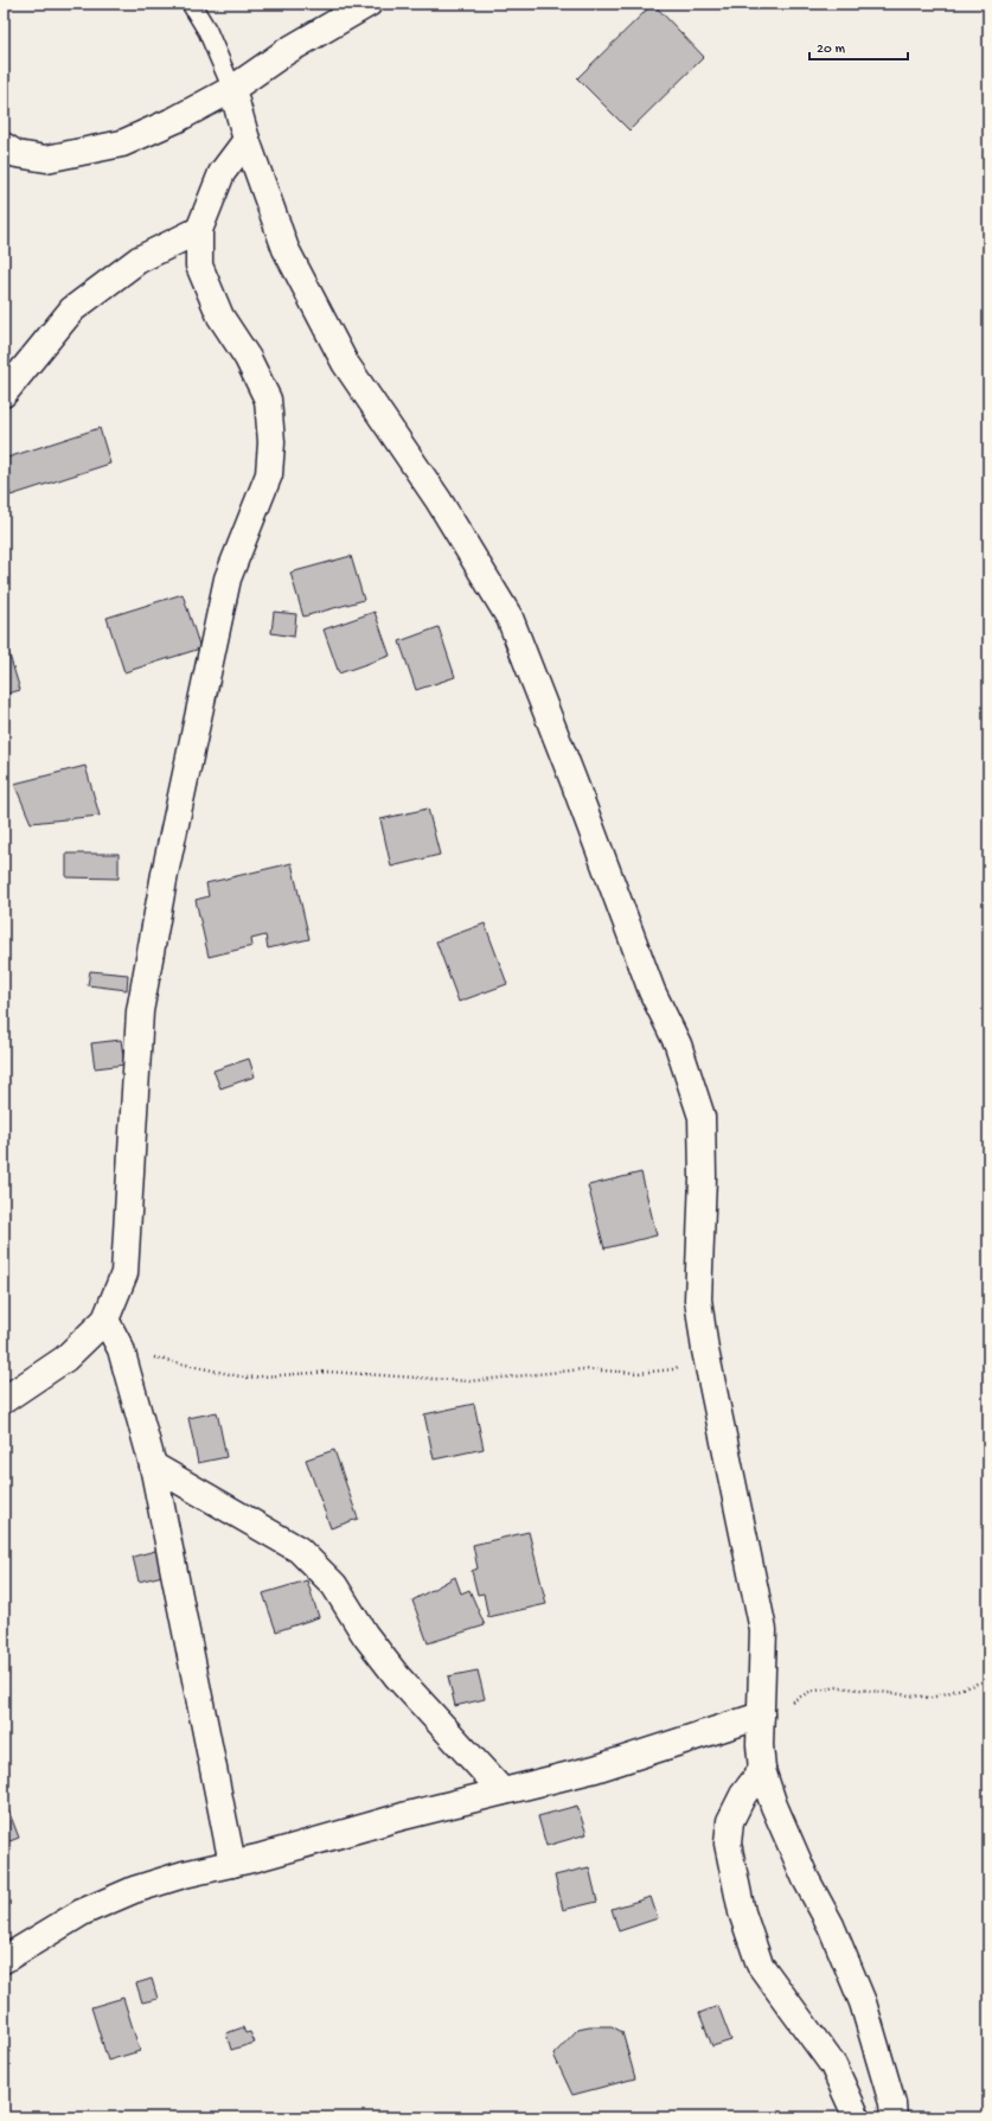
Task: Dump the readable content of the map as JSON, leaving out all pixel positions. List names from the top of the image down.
{
  "scale_bar": "20 m"
}
